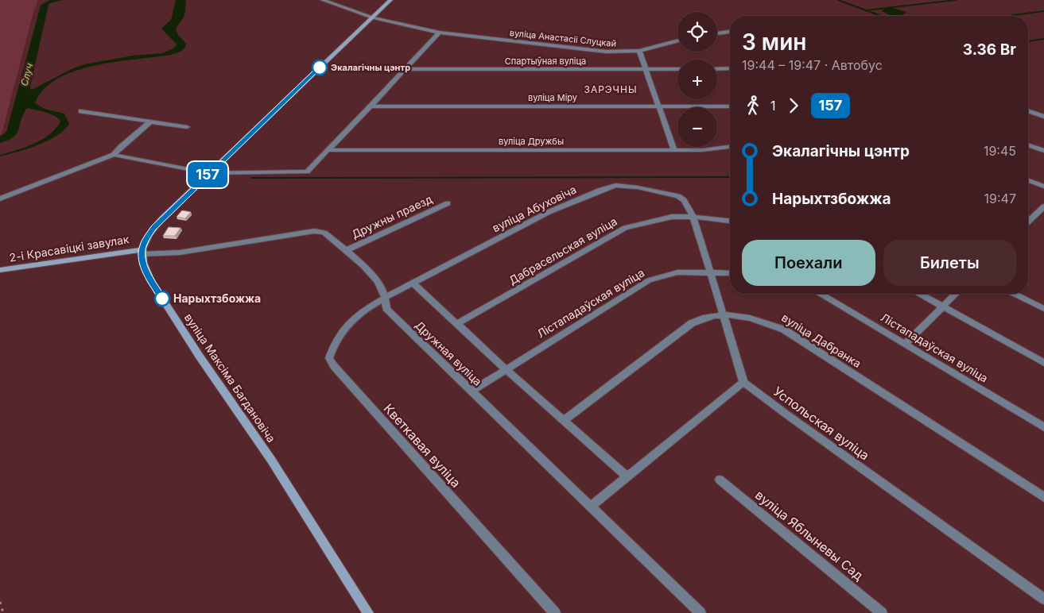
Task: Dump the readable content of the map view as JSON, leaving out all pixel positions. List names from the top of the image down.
{
  "streets": {
    "main road": ["2-і Красавіцкі завулак", "вуліца Максіма Багдановіча"],
    "street": [
      "вуліца Анастасіі Слуцкай",
      "Спартыўная вуліца",
      "вуліца Міру",
      "вуліца Дружбы",
      "вуліца Абуховіча",
      "Дружны праезд",
      "Дабрасельская вуліца",
      "Лістападаўская вуліца",
      "вуліца Дабранка",
      "Дружная вуліца",
      "Успольская вуліца",
      "Кветкавая вуліца",
      "вуліца Яблыневы Сад"
    ]
  },
  "crossings": [
    ["вуліца Абуховіча", "Дабрасельская вуліца"],
    ["вуліца Абуховіча", "Лістападаўская вуліца"],
    ["вуліца Абуховіча", "вуліца Дабранка"],
    ["вуліца Абуховіча", "Дружная вуліца"],
    ["вуліца Абуховіча", "Успольская вуліца"],
    ["вуліца Абуховіча", "Кветкавая вуліца"],
    ["Дружны праезд", "Дружная вуліца"],
    ["2-і Красавіцкі завулак", "Дружная вуліца"],
    ["2-і Красавіцкі завулак", "вуліца Максіма Багдановіча"],
    ["Лістападаўская вуліца", "Дружная вуліца"],
    ["Дружная вуліца", "вуліца Максіма Багдановіча"],
    ["Дружная вуліца", "Кветкавая вуліца"]
  ],
  "districts": ["ЗАРЭЧНЫ"],
  "water": ["Случ"],
  "places": ["Экалагічны цэнтр", "Нарыхтзбожжа"],
  "lines": ["bus line 157"],
  "page": {
    "on_map": "157",
    "map_buttons": ["+", "−"],
    "heading": ["3 мин", "19:44 – 19:47 · Автобус", "3.36 Br"],
    "legs": ["1", "157"],
    "list": [
      {
        "name": "Экалагічны цэнтр",
        "value": "19:45"
      },
      {
        "name": "Нарыхтзбожжа",
        "value": "19:47"
      }
    ],
    "buttons": ["Поехали", "Билеты"]
  }
}
